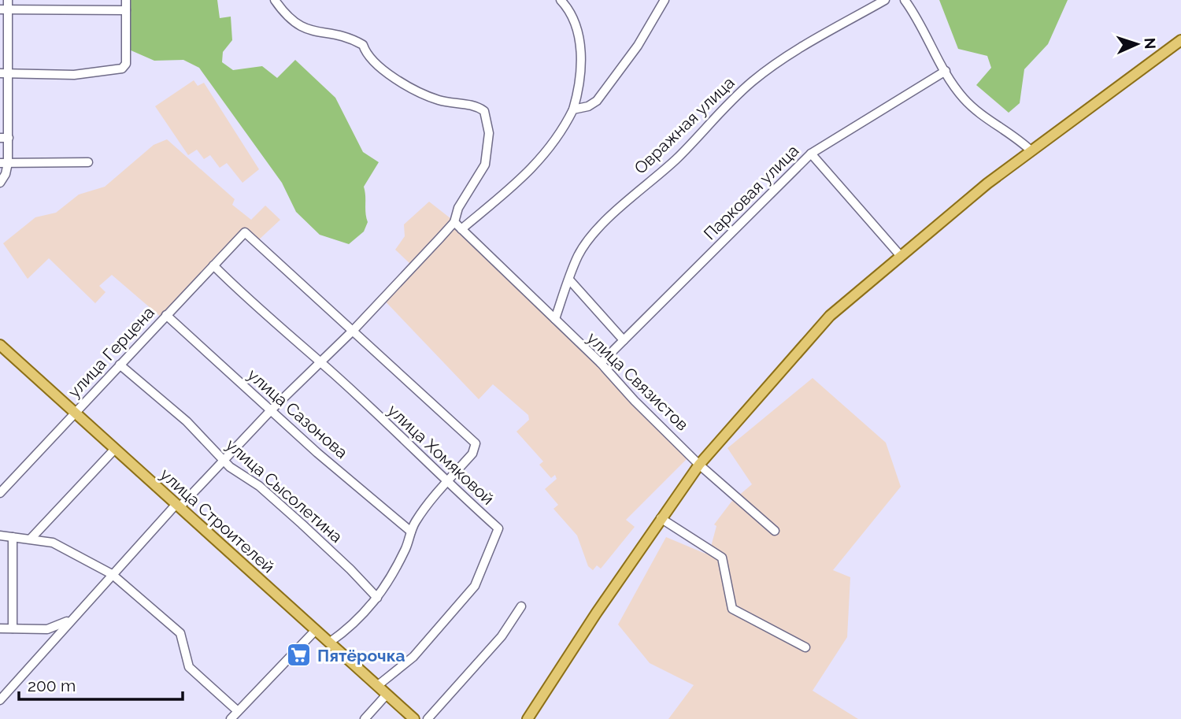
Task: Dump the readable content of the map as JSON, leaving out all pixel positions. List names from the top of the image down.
{
  "streets": {
    "main road": ["улица Строителей"],
    "street": [
      "Овражная улица",
      "Парковая улица",
      "улица Герцена",
      "улица Связистов",
      "улица Сазонова",
      "улица Хомяковой",
      "улица Сысолетина"
    ]
  },
  "crossings": [
    ["Овражная улица", "улица Связистов"],
    ["Парковая улица", "улица Связистов"],
    ["улица Герцена", "улица Сазонова"],
    ["улица Герцена", "улица Хомяковой"],
    ["улица Герцена", "улица Сысолетина"],
    ["улица Герцена", "улица Строителей"],
    ["улица Хомяковой", "улица Строителей"]
  ],
  "places": {
    "supermarket": ["Пятёрочка"]
  },
  "scale_bar": "200 m",
  "north": "right"
}
